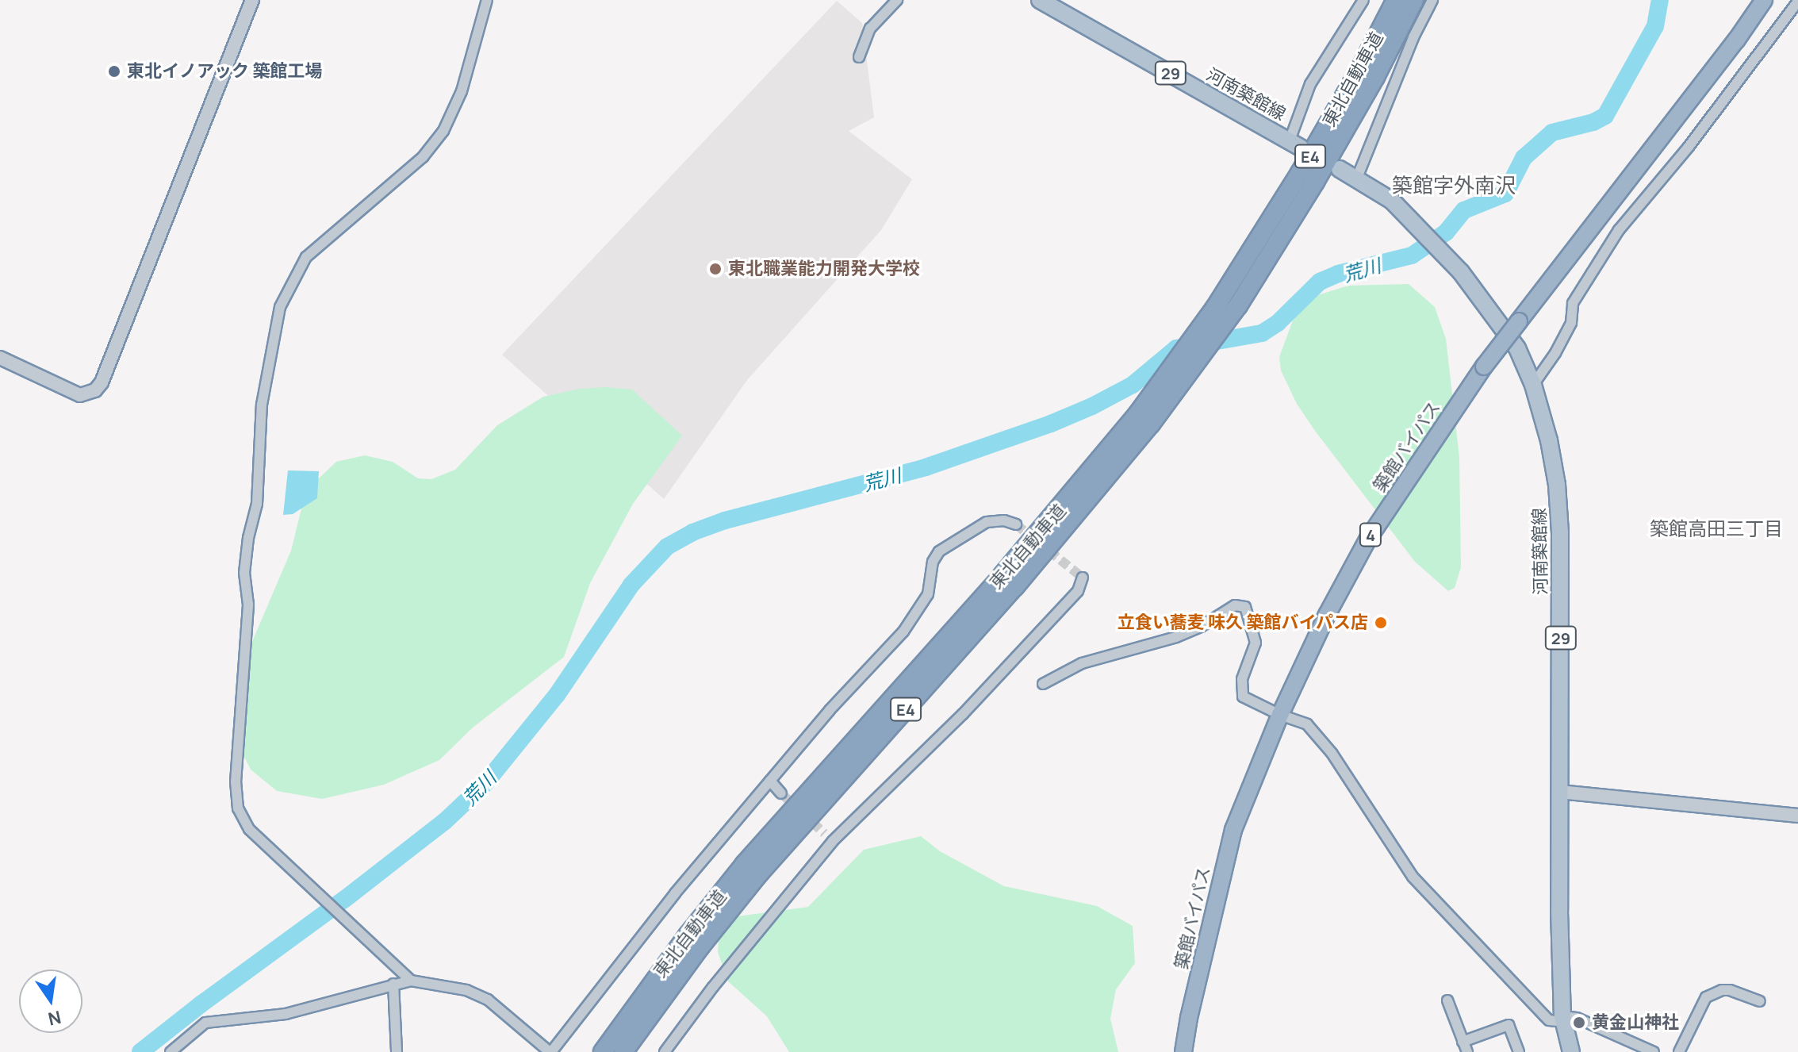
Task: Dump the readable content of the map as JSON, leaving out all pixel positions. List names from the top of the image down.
{
  "streets": {
    "highway": [
      "東北自動車道",
      "E4",
      "築館バイパス",
      "4"
    ],
    "main road": ["29", "河南築館線"]
  },
  "districts": ["築館字外南沢", "築館高田三丁目"],
  "water": ["荒川"],
  "places": [
    "東北イノアック 築館工場",
    "東北職業能力開発大学校",
    "立食い蕎麦 味久 築館バイパス店",
    "黄金山神社"
  ],
  "north": "bottom"
}
